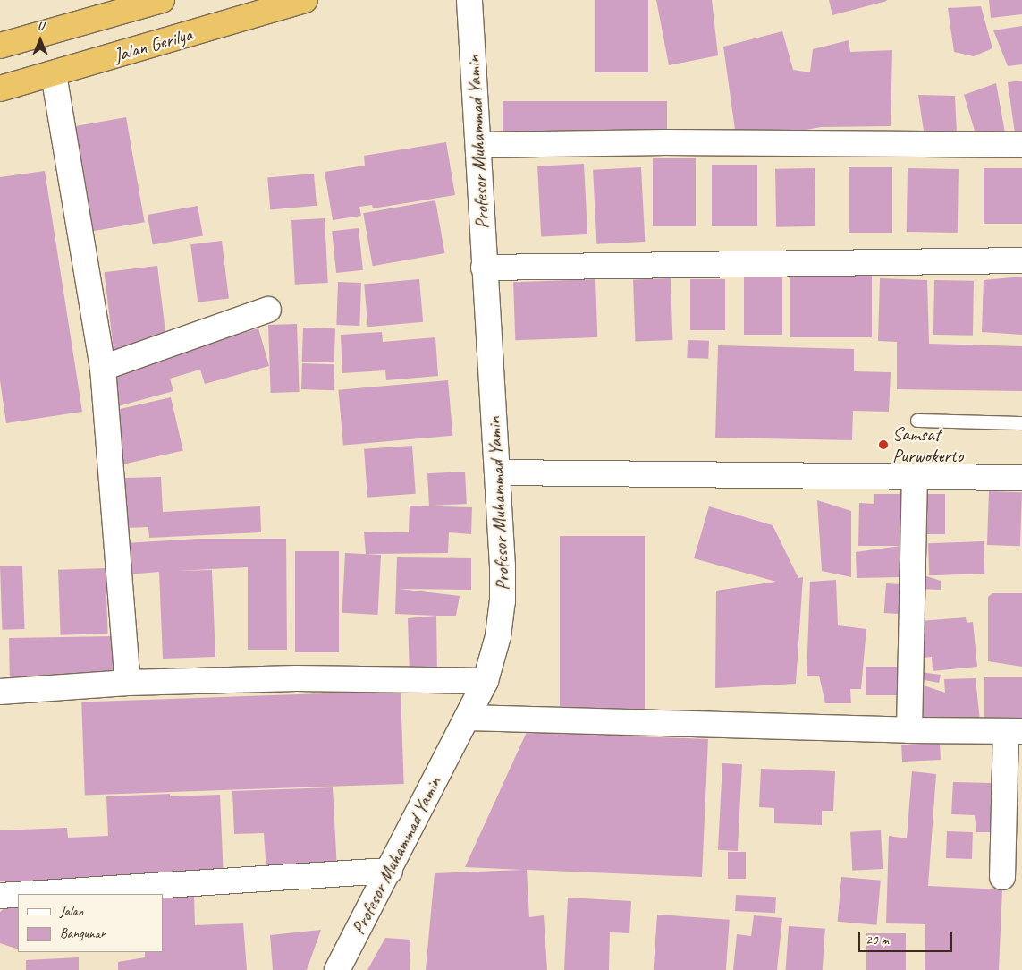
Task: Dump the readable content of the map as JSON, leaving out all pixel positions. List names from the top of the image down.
{
  "streets": {
    "highway": ["Jalan Gerilya"],
    "street": ["Profesor Muhammad Yamin"]
  },
  "places": ["Samsat Purwokerto"],
  "legend": ["Jalan", "Bangunan"],
  "scale_bar": "20 m",
  "north": "top"
}
